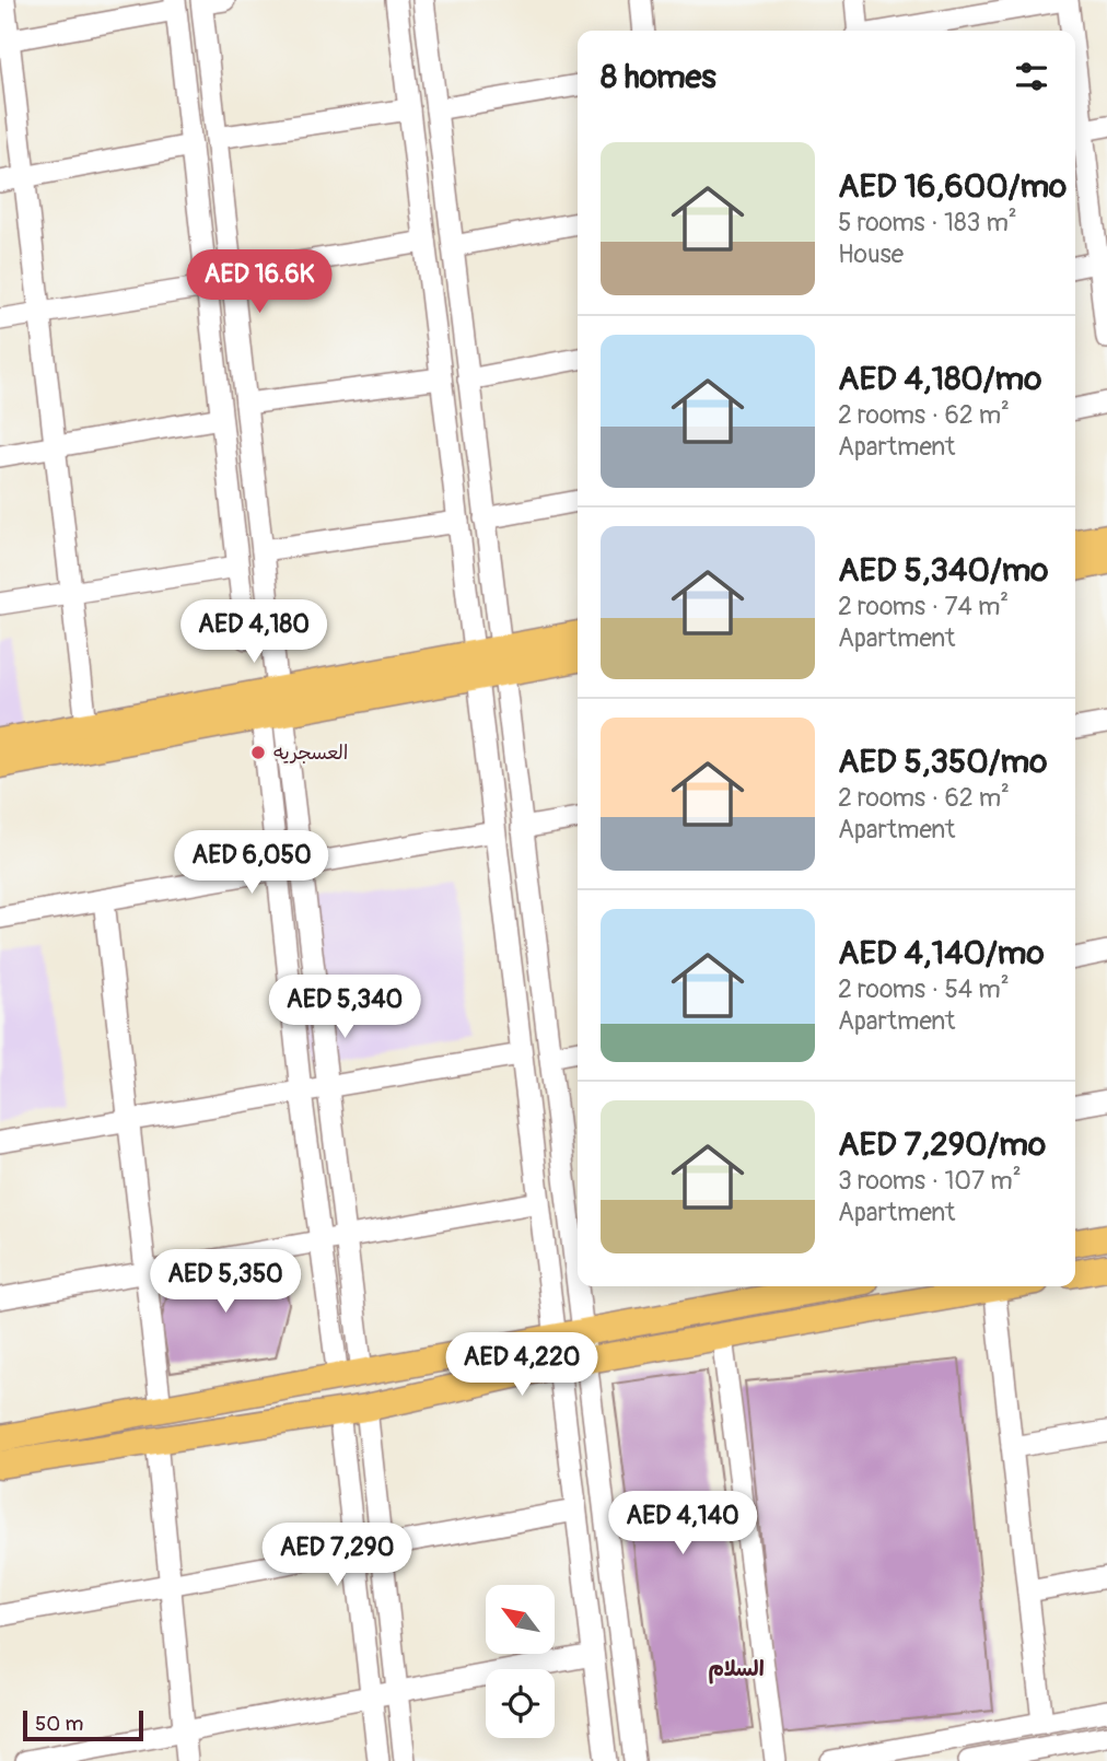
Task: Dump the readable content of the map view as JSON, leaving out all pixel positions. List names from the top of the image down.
{
  "districts": ["السلام"],
  "places": ["العسجريه"],
  "scale_bar": "50 m",
  "north": "top left",
  "page": {
    "heading": "8 homes",
    "list": [
      {
        "name": "AED 16,600/mo",
        "note": "5 rooms · 183 m² · House"
      },
      {
        "name": "AED 4,180/mo",
        "note": "2 rooms · 62 m² · Apartment"
      },
      {
        "name": "AED 5,340/mo",
        "note": "2 rooms · 74 m² · Apartment"
      },
      {
        "name": "AED 5,350/mo",
        "note": "2 rooms · 62 m² · Apartment"
      },
      {
        "name": "AED 4,140/mo",
        "note": "2 rooms · 54 m² · Apartment"
      },
      {
        "name": "AED 7,290/mo",
        "note": "3 rooms · 107 m² · Apartment"
      }
    ],
    "price": [
      "AED 16.6K",
      "AED 4,180",
      "AED 6,050",
      "AED 5,340",
      "AED 5,350",
      "AED 4,220",
      "AED 4,140",
      "AED 7,290"
    ],
    "scale": "50 m"
  }
}
